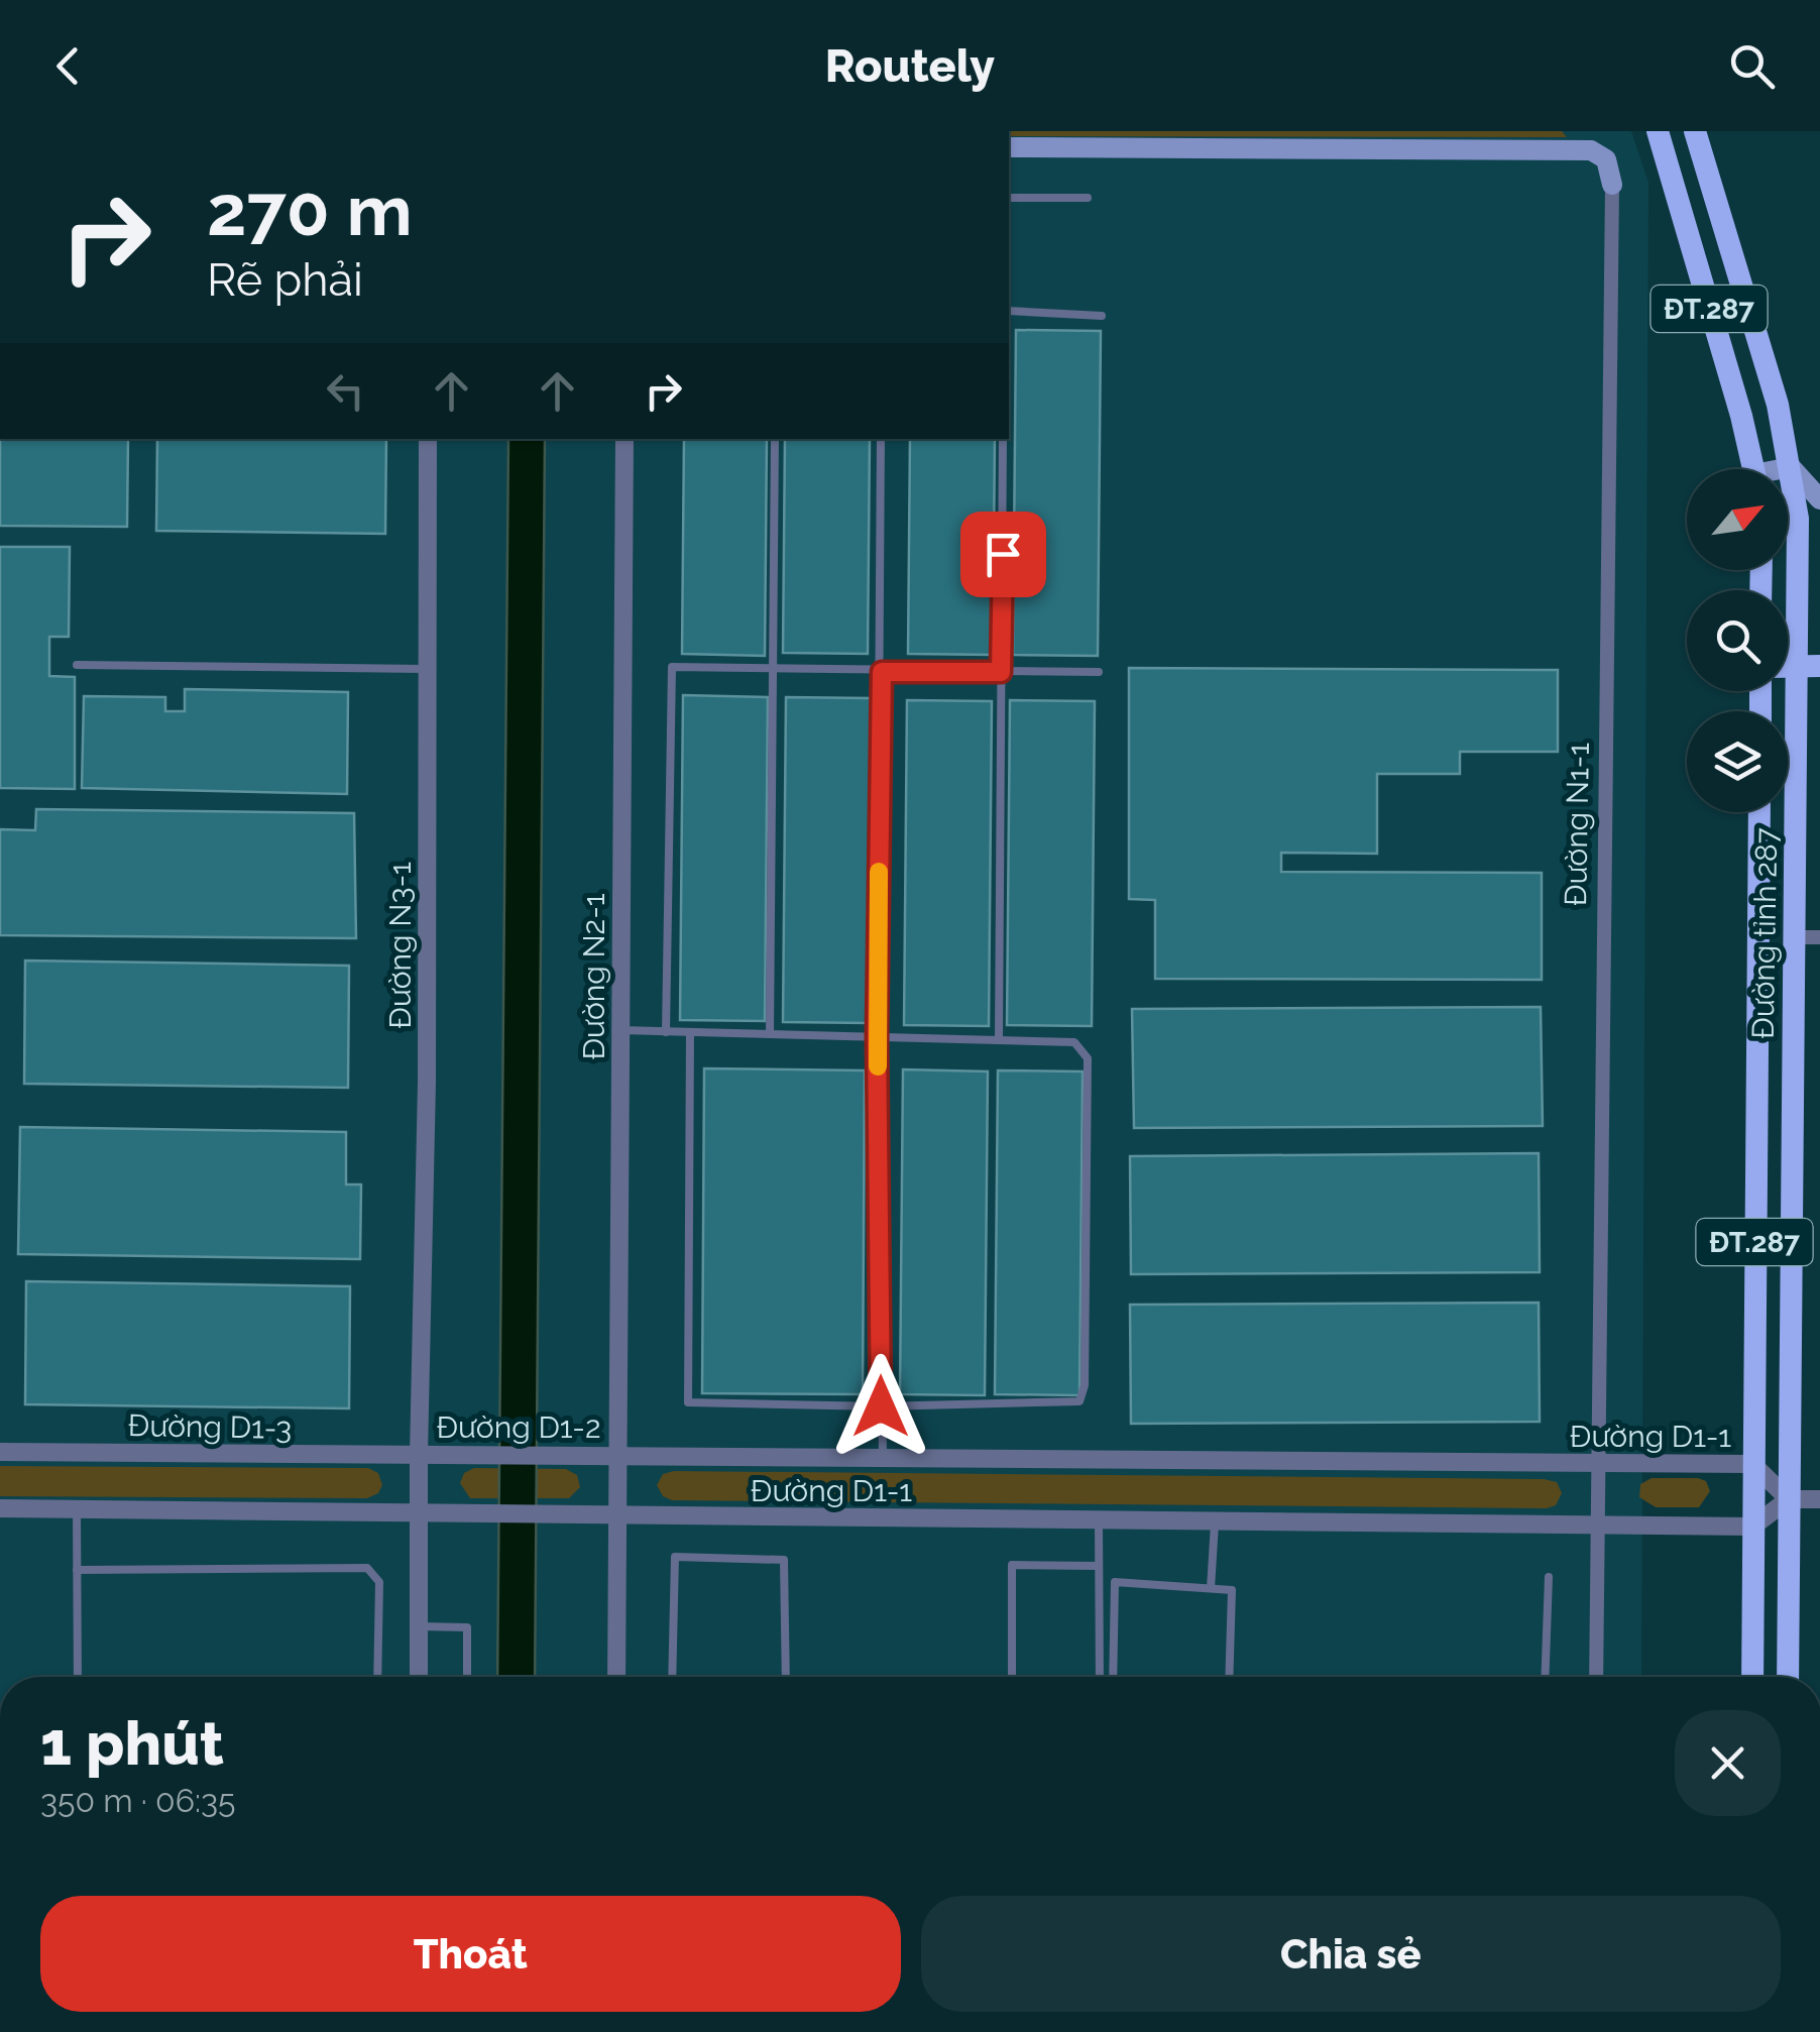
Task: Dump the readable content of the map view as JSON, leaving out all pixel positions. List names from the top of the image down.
{
  "streets": {
    "main road": ["ĐT.287", "Đường tỉnh 287"],
    "street": [
      "Đường N1-1",
      "Đường N3-1",
      "Đường N2-1",
      "Đường D1-3",
      "Đường D1-2",
      "Đường D1-1"
    ]
  },
  "crossings": [
    ["Đường N1-1", "Đường D1-1"],
    ["Đường tỉnh 287", "Đường D1-1"],
    ["Đường N3-1", "Đường D1-3"],
    ["Đường N3-1", "Đường D1-2"],
    ["Đường N2-1", "Đường D1-2"],
    ["Đường N2-1", "Đường D1-1"],
    ["Đường D1-3", "Đường D1-2"],
    ["Đường D1-2", "Đường D1-1"]
  ],
  "north": "top right",
  "page": {
    "header": "Routely",
    "turn": ["270 m", "Rẽ phải"],
    "heading": ["1 phút", "350 m · 06:35"],
    "buttons": ["Thoát", "Chia sẻ"]
  }
}
